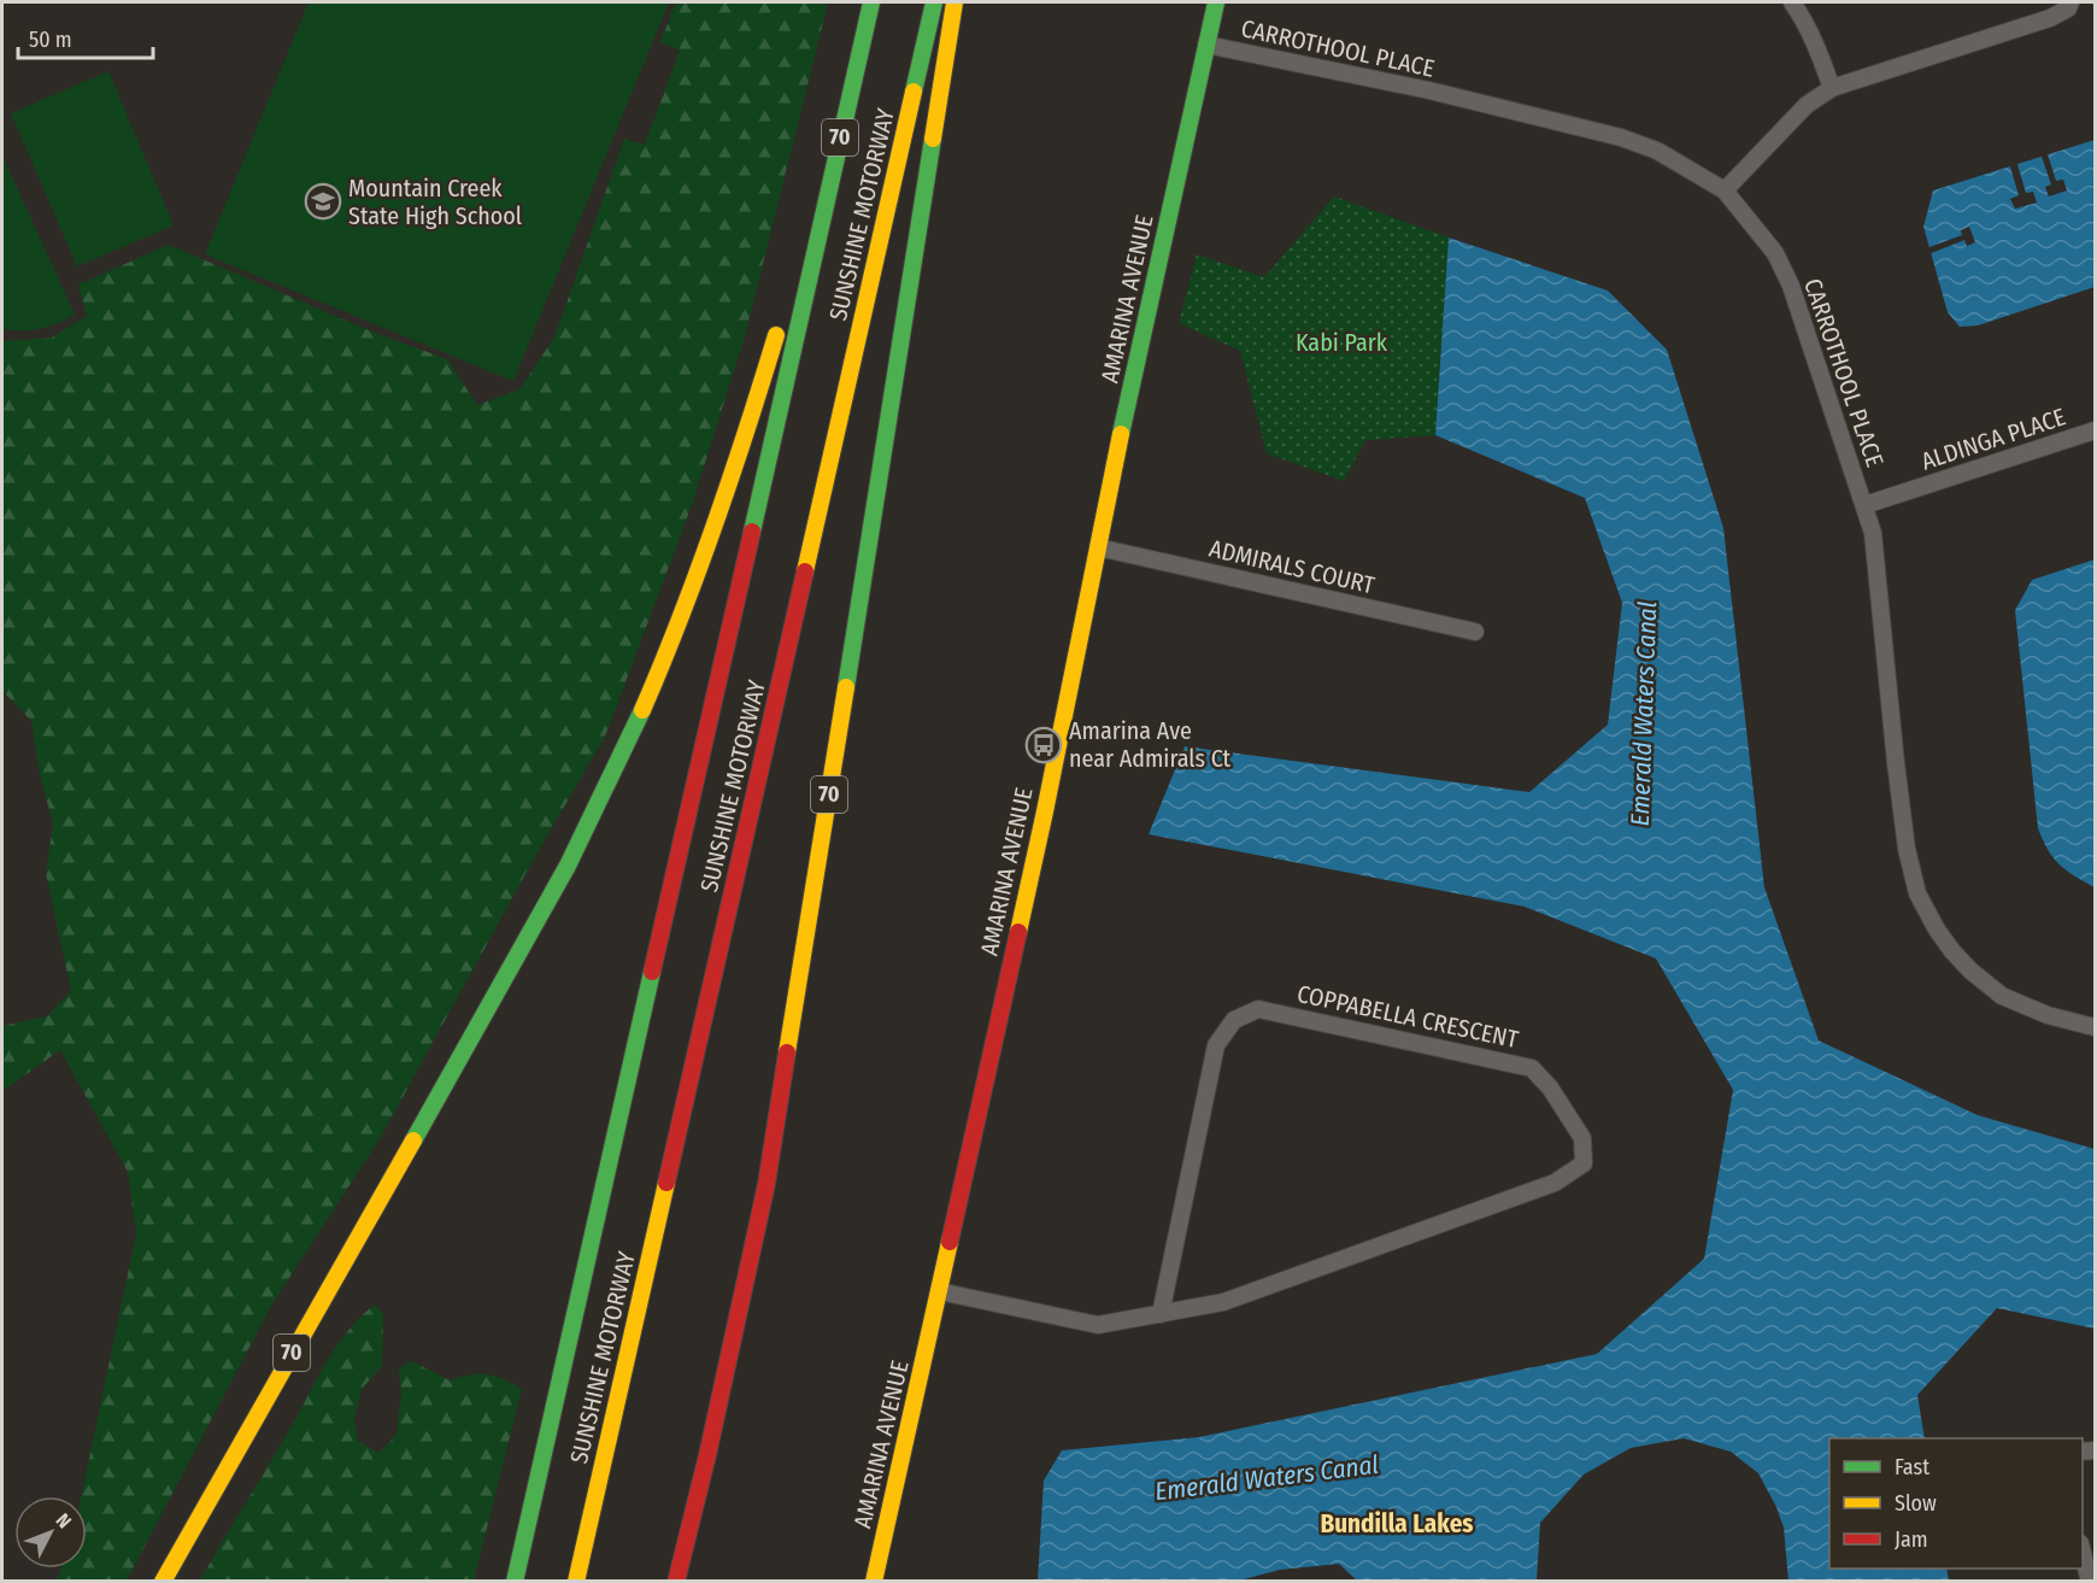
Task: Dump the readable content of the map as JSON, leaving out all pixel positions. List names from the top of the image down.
{
  "streets": {
    "main road": ["70", "SUNSHINE MOTORWAY", "AMARINA AVENUE"],
    "street": [
      "CARROTHOOL PLACE",
      "ALDINGA PLACE",
      "ADMIRALS COURT",
      "COPPABELLA CRESCENT"
    ]
  },
  "crossings": [
    ["CARROTHOOL PLACE", "AMARINA AVENUE"],
    ["CARROTHOOL PLACE", "ALDINGA PLACE"],
    ["70", "SUNSHINE MOTORWAY"],
    ["AMARINA AVENUE", "ADMIRALS COURT"],
    ["AMARINA AVENUE", "COPPABELLA CRESCENT"]
  ],
  "districts": ["Bundilla Lakes"],
  "water": ["Emerald Waters Canal"],
  "parks": ["Kabi Park"],
  "places": {
    "school or university": ["Mountain Creek State High School"],
    "bus stop": ["Amarina Ave near Admirals Ct"]
  },
  "legend": ["Fast", "Slow", "Jam"],
  "scale_bar": "50 m",
  "north": "top right"
}
